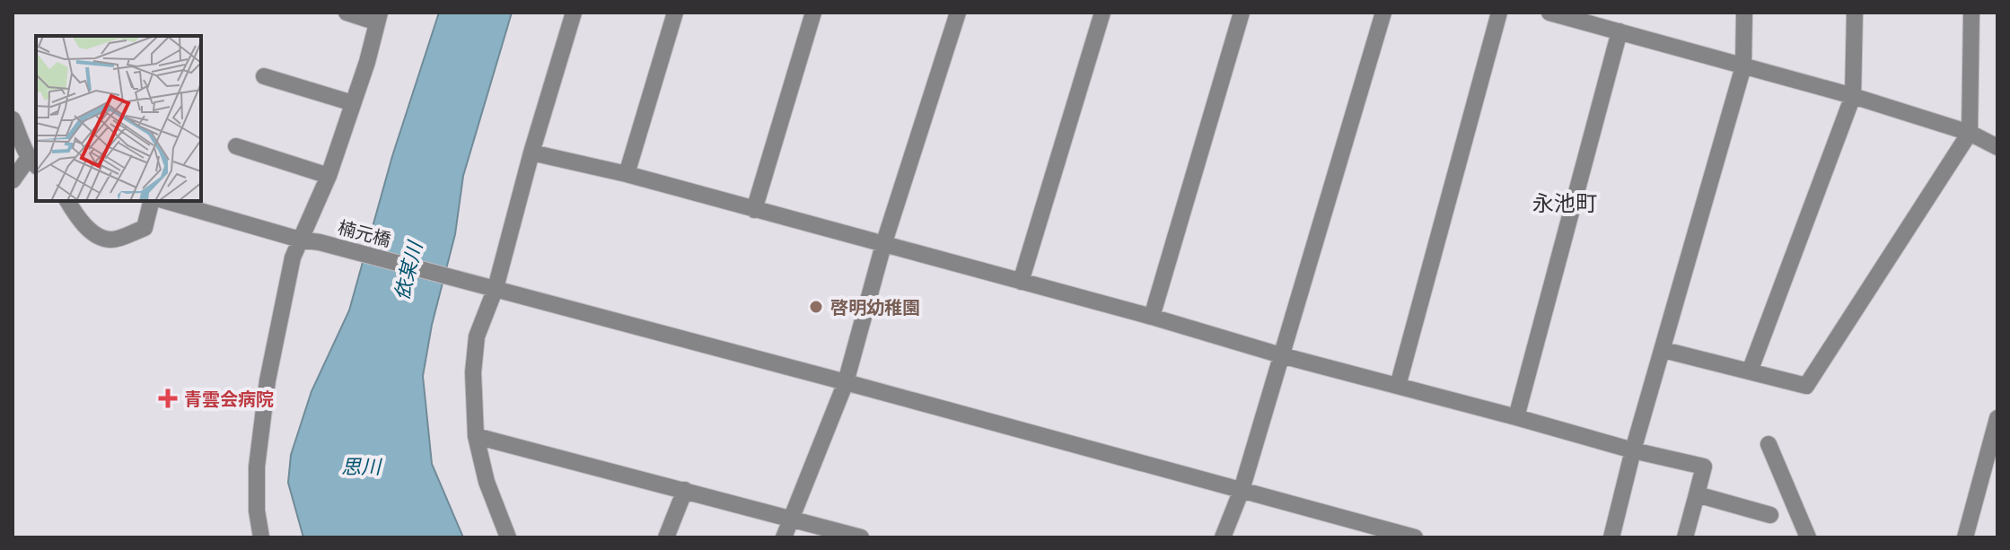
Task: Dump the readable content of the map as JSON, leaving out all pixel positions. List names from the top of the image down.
{
  "streets": {
    "street": ["楠元橋"]
  },
  "districts": ["永池町"],
  "water": ["依某川", "思川"],
  "places": {
    "other": ["啓明幼稚園"],
    "health": ["青雲会病院"]
  }
}
